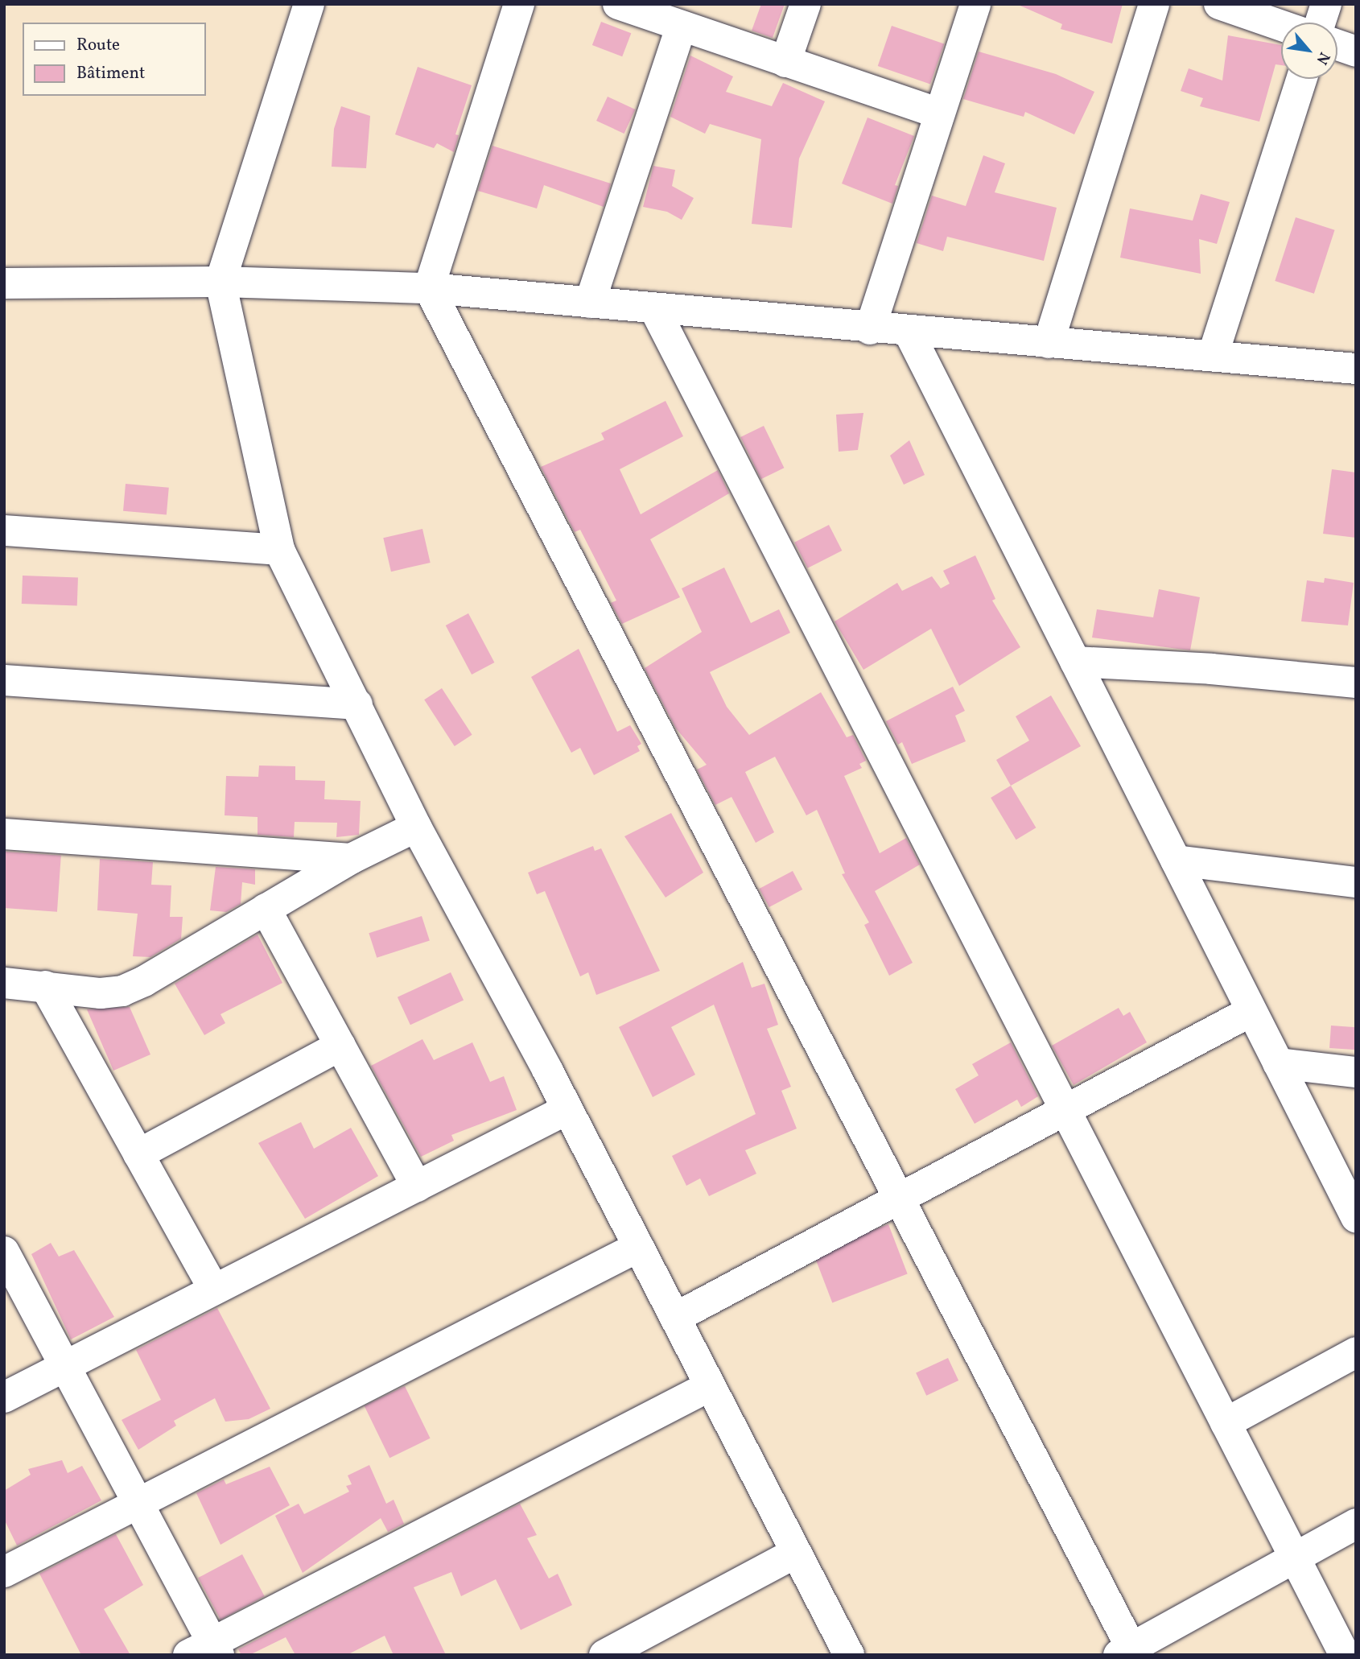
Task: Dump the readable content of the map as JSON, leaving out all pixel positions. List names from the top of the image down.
{
  "legend": ["Route", "Bâtiment"],
  "north": "bottom right"
}
